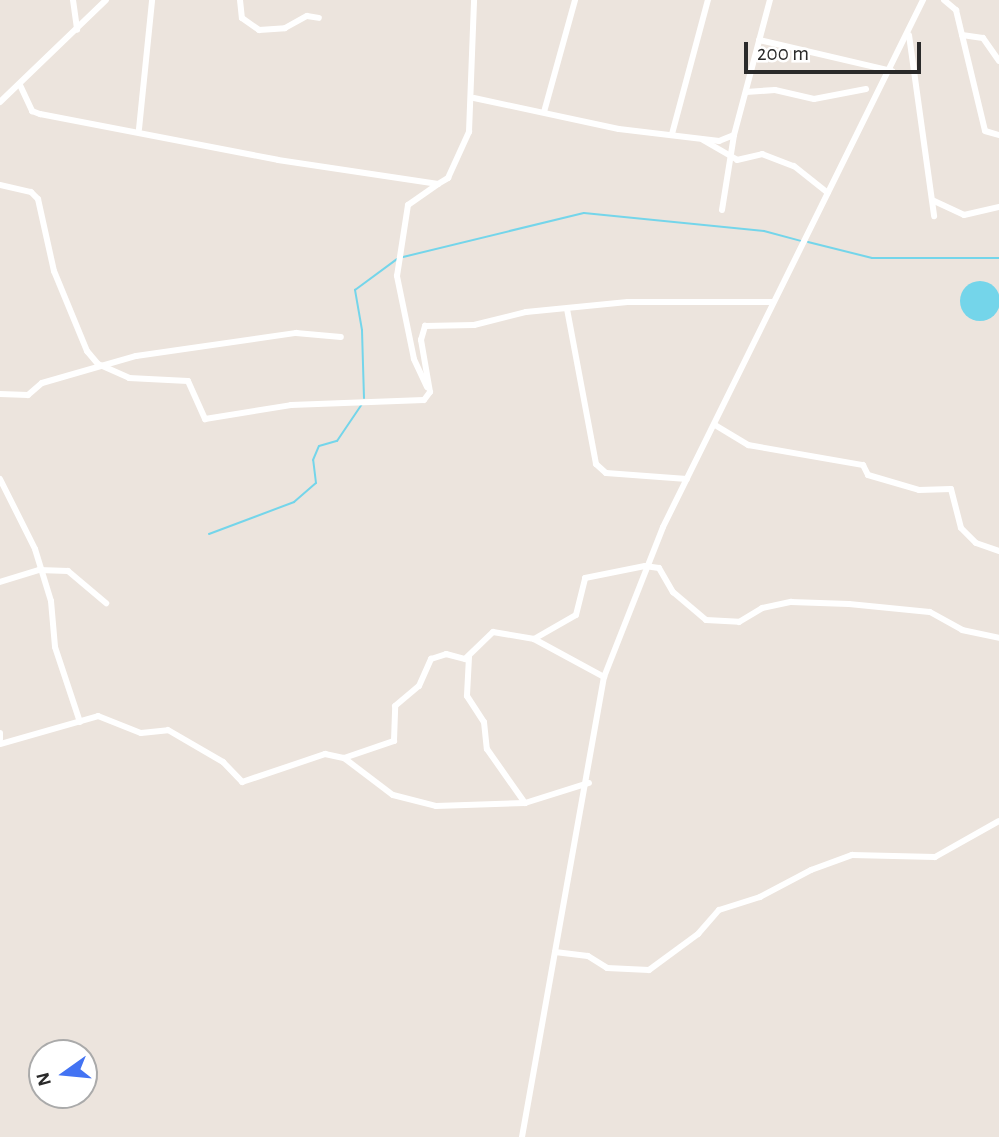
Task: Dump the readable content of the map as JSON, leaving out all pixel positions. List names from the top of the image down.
{
  "scale_bar": "200 m",
  "north": "left"
}
